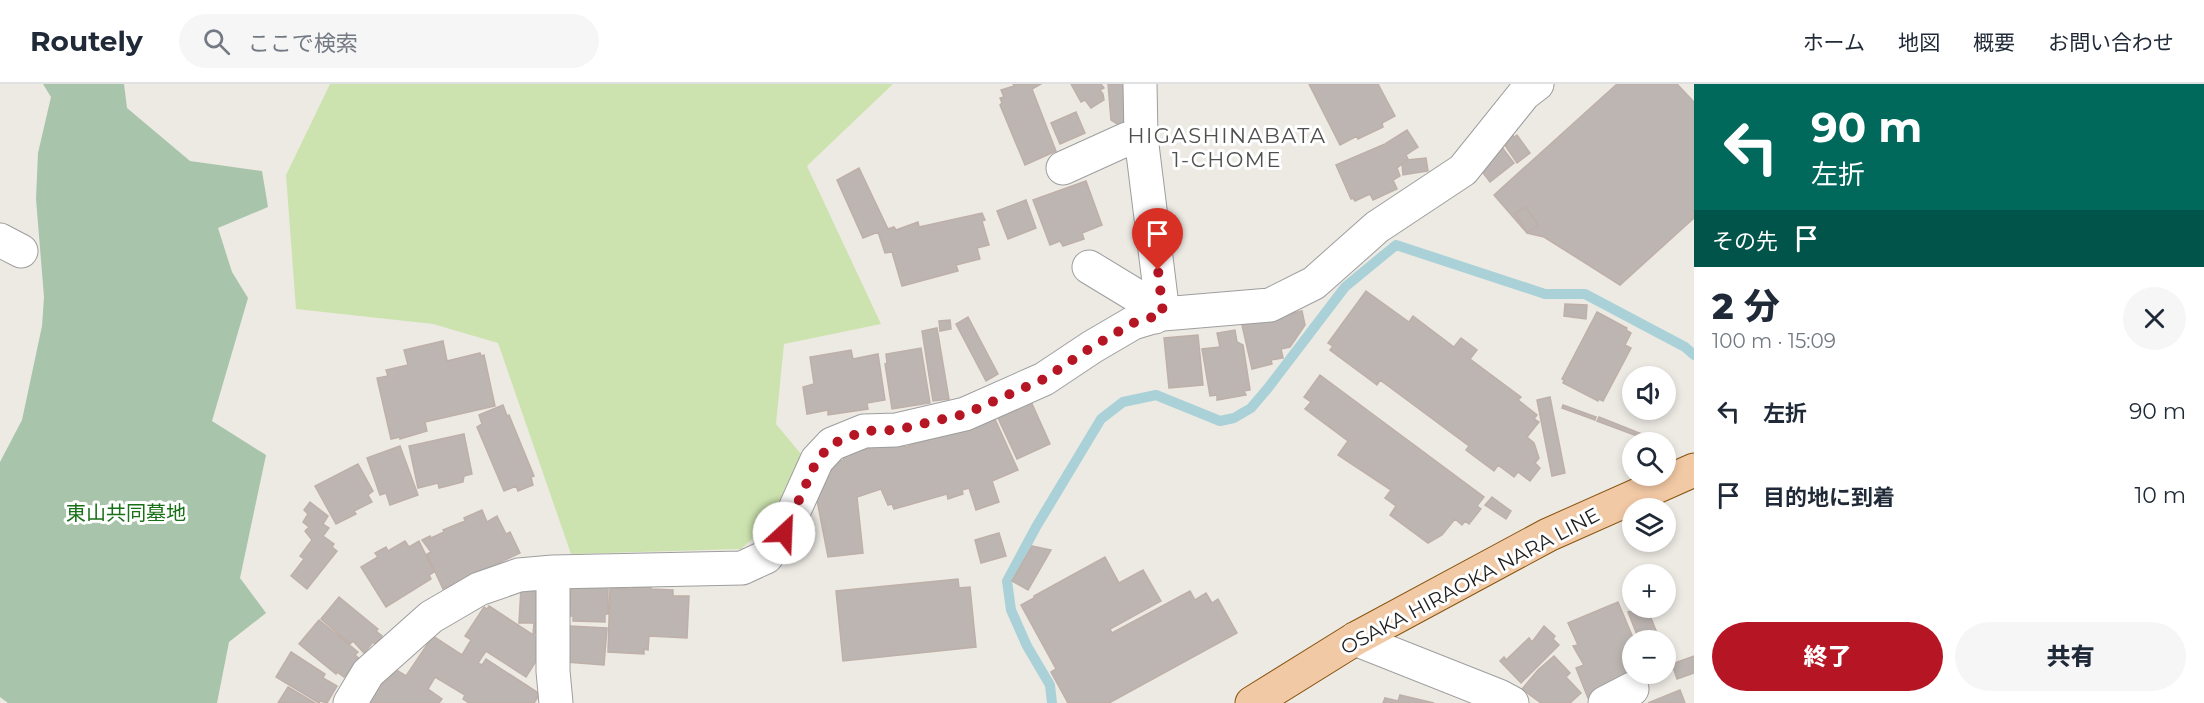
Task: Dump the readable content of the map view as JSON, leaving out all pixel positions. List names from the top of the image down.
{
  "streets": {
    "main road": ["OSAKA HIRAOKA NARA LINE"]
  },
  "districts": ["HIGASHINABATA 1-CHOME"],
  "parks": ["東山共同墓地"],
  "page": {
    "header": "Routely",
    "search": "ここで検索",
    "nav": [
      "ホーム",
      "地図",
      "概要",
      "お問い合わせ"
    ],
    "turn": ["90 m", "左折"],
    "then": "その先",
    "heading": ["2 分", "100 m · 15:09"],
    "map_buttons": ["+", "−"],
    "list": [
      {
        "name": "左折",
        "value": "90 m"
      },
      {
        "name": "目的地に到着",
        "value": "10 m"
      }
    ],
    "buttons": ["終了", "共有"]
  }
}
